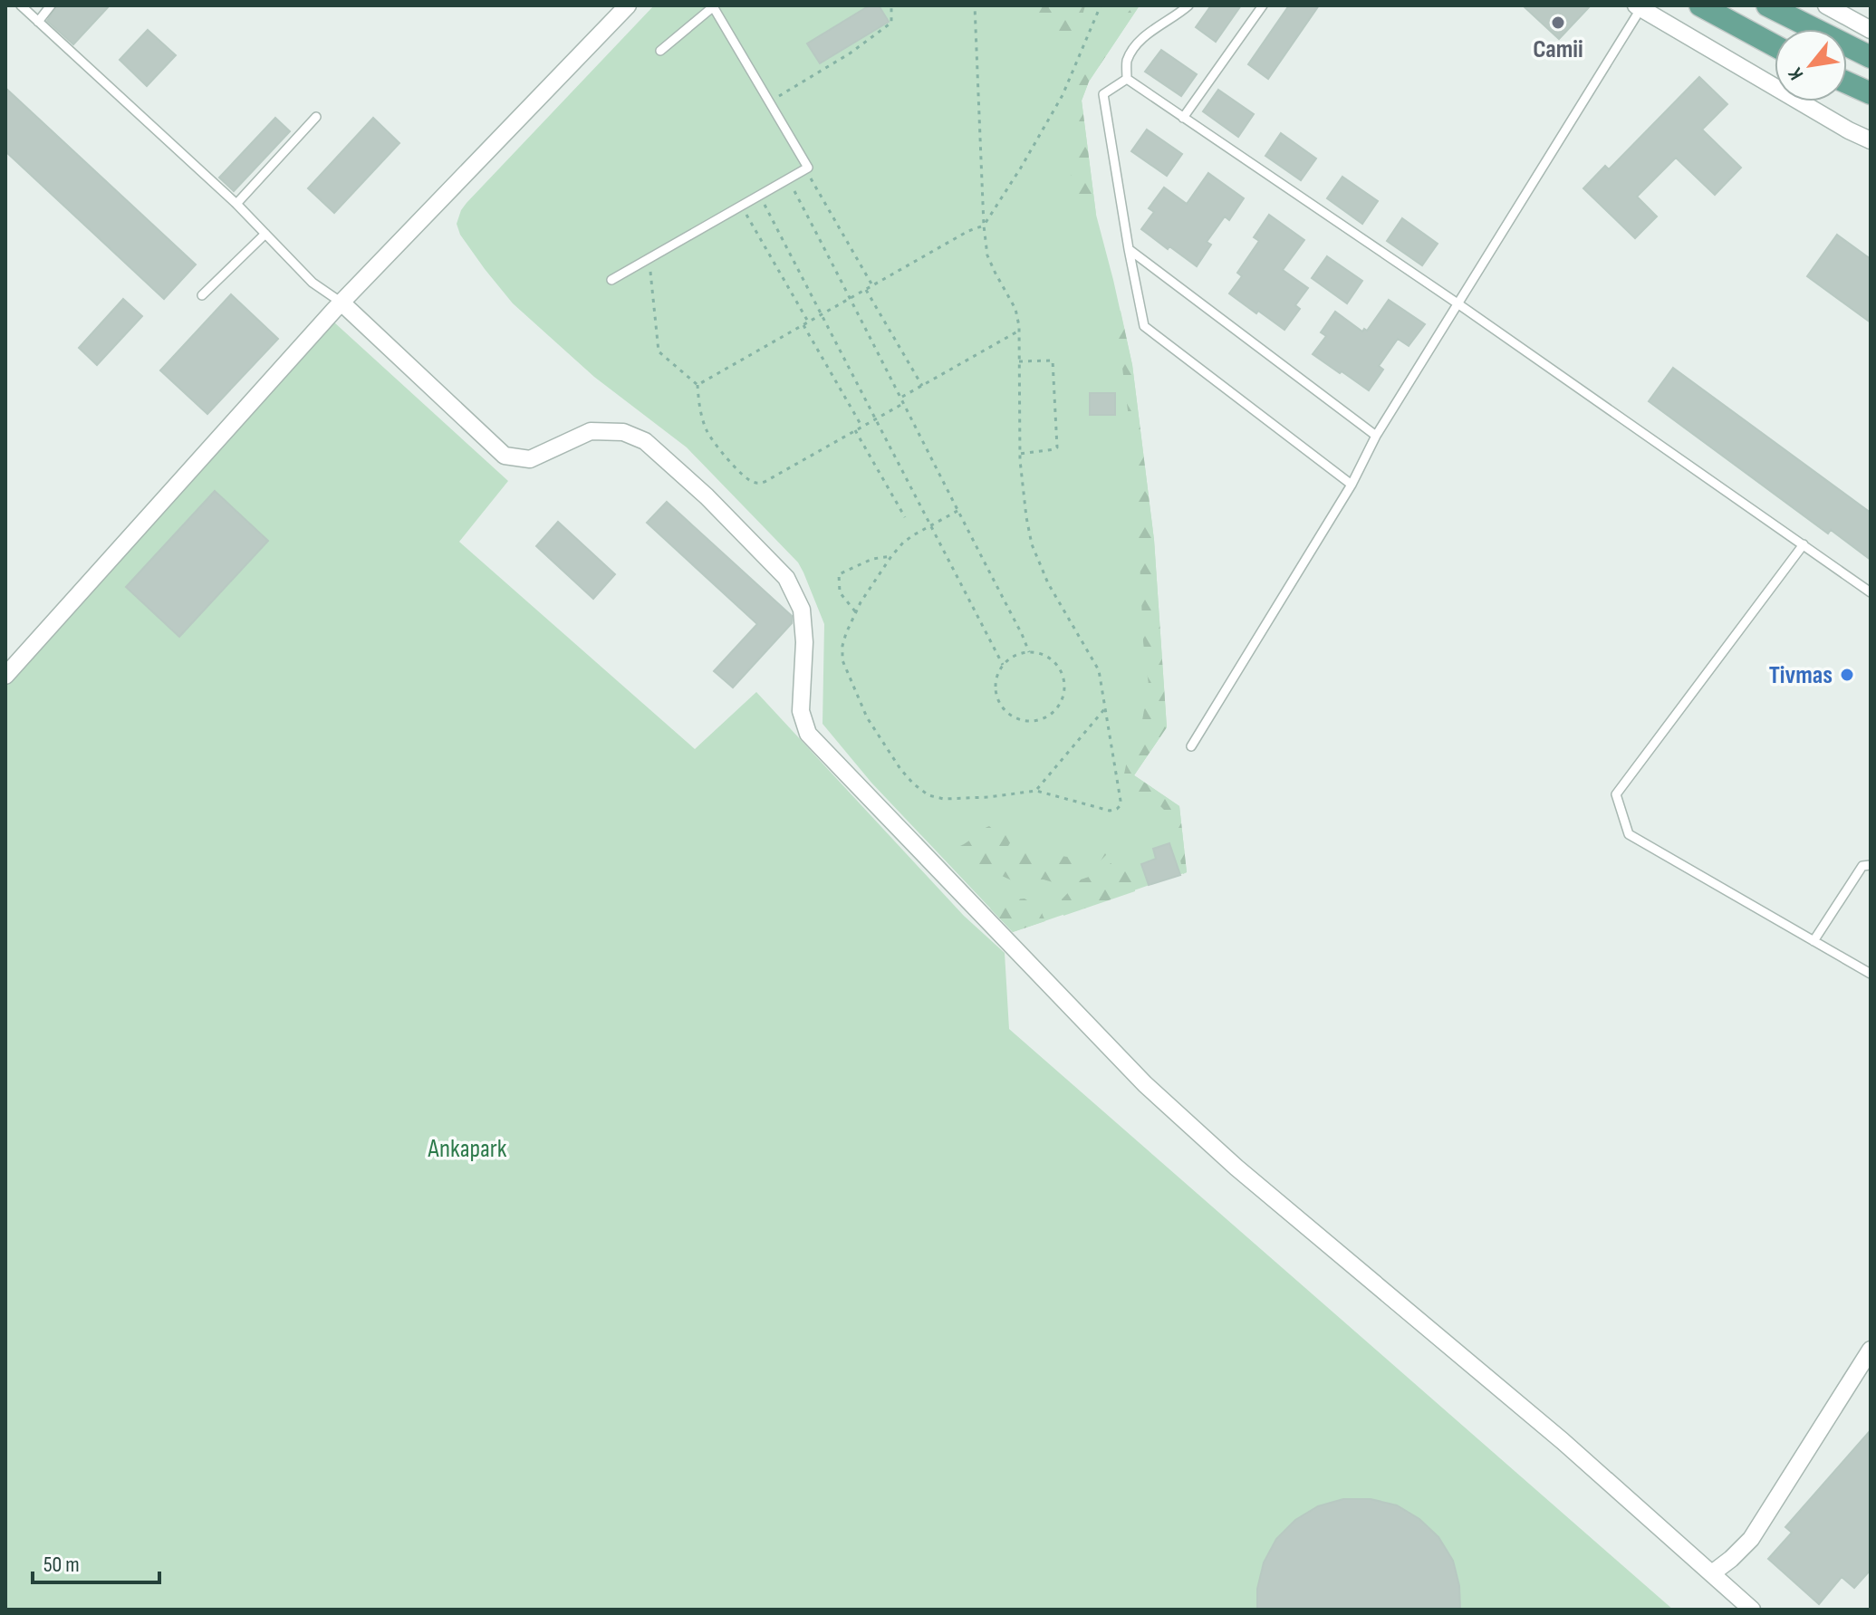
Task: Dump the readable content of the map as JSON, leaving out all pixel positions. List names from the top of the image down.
{
  "parks": ["Ankapark"],
  "places": ["Camii", "Tivmas"],
  "scale_bar": "50 m",
  "north": "bottom left"
}
